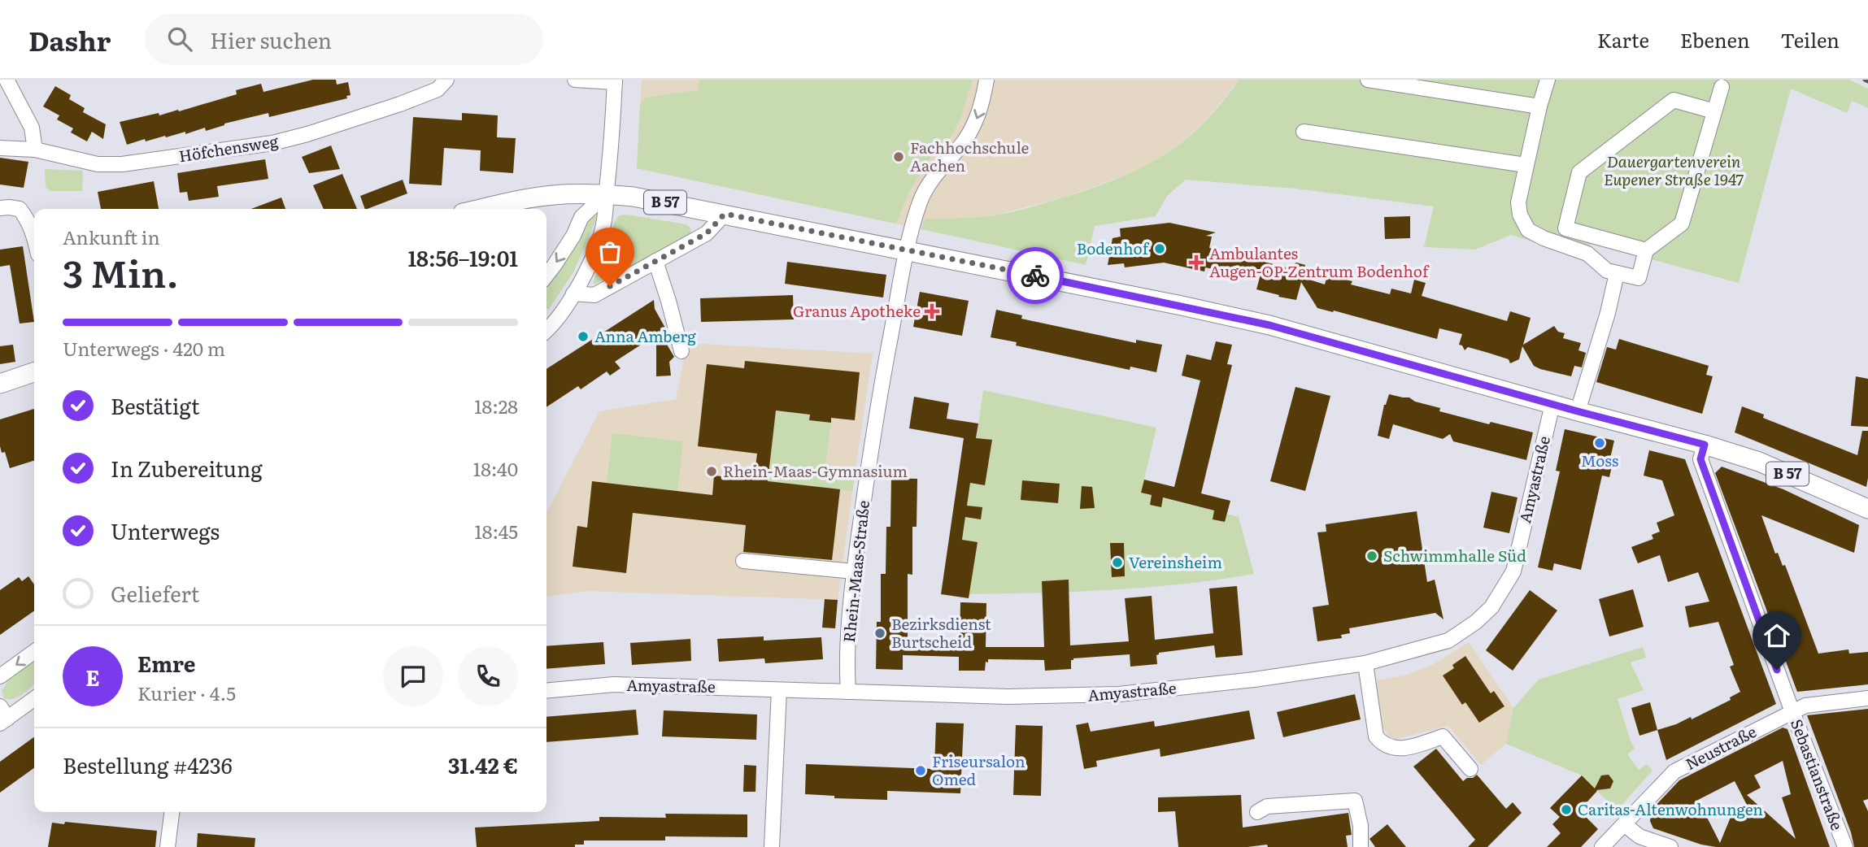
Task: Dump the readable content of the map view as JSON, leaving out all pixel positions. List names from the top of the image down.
{
  "streets": {
    "main road": ["B 57"],
    "street": [
      "Höfchensweg",
      "Amyastraße",
      "Rhein-Maas-Straße",
      "Neustraße",
      "Sebastianstraße"
    ]
  },
  "crossings": [
    ["B 57", "Amyastraße"],
    ["B 57", "Rhein-Maas-Straße"],
    ["B 57", "Sebastianstraße"],
    ["Amyastraße", "Rhein-Maas-Straße"],
    ["Neustraße", "Sebastianstraße"]
  ],
  "parks": ["Dauergartenverein Eupener Straße 1947"],
  "places": {
    "other": [
      "Fachhochschule Aachen",
      "Bodenhof",
      "Anna Amberg",
      "Moss",
      "Rhein-Maas-Gymnasium",
      "Schwimmhalle Süd",
      "Vereinsheim",
      "Bezirksdienst Burtscheid",
      "Friseursalon Omed",
      "Caritas-Altenwohnungen"
    ],
    "health": ["Ambulantes Augen-OP-Zentrum Bodenhof", "Granus Apotheke"]
  },
  "page": {
    "header": "Dashr",
    "search": "Hier suchen",
    "nav": ["Karte", "Ebenen", "Teilen"],
    "heading": ["3 Min.", "Ankunft in", "18:56–19:01"],
    "panel": [
      "Emre",
      "Kurier · 4.5",
      "Bestellung #4236",
      "31.42 €"
    ],
    "bar": "Unterwegs · 420 m",
    "list": [
      ["Bestätigt", "18:28"],
      ["In Zubereitung", "18:40"],
      ["Unterwegs", "18:45"],
      "Geliefert"
    ],
    "round": "E"
  }
}
